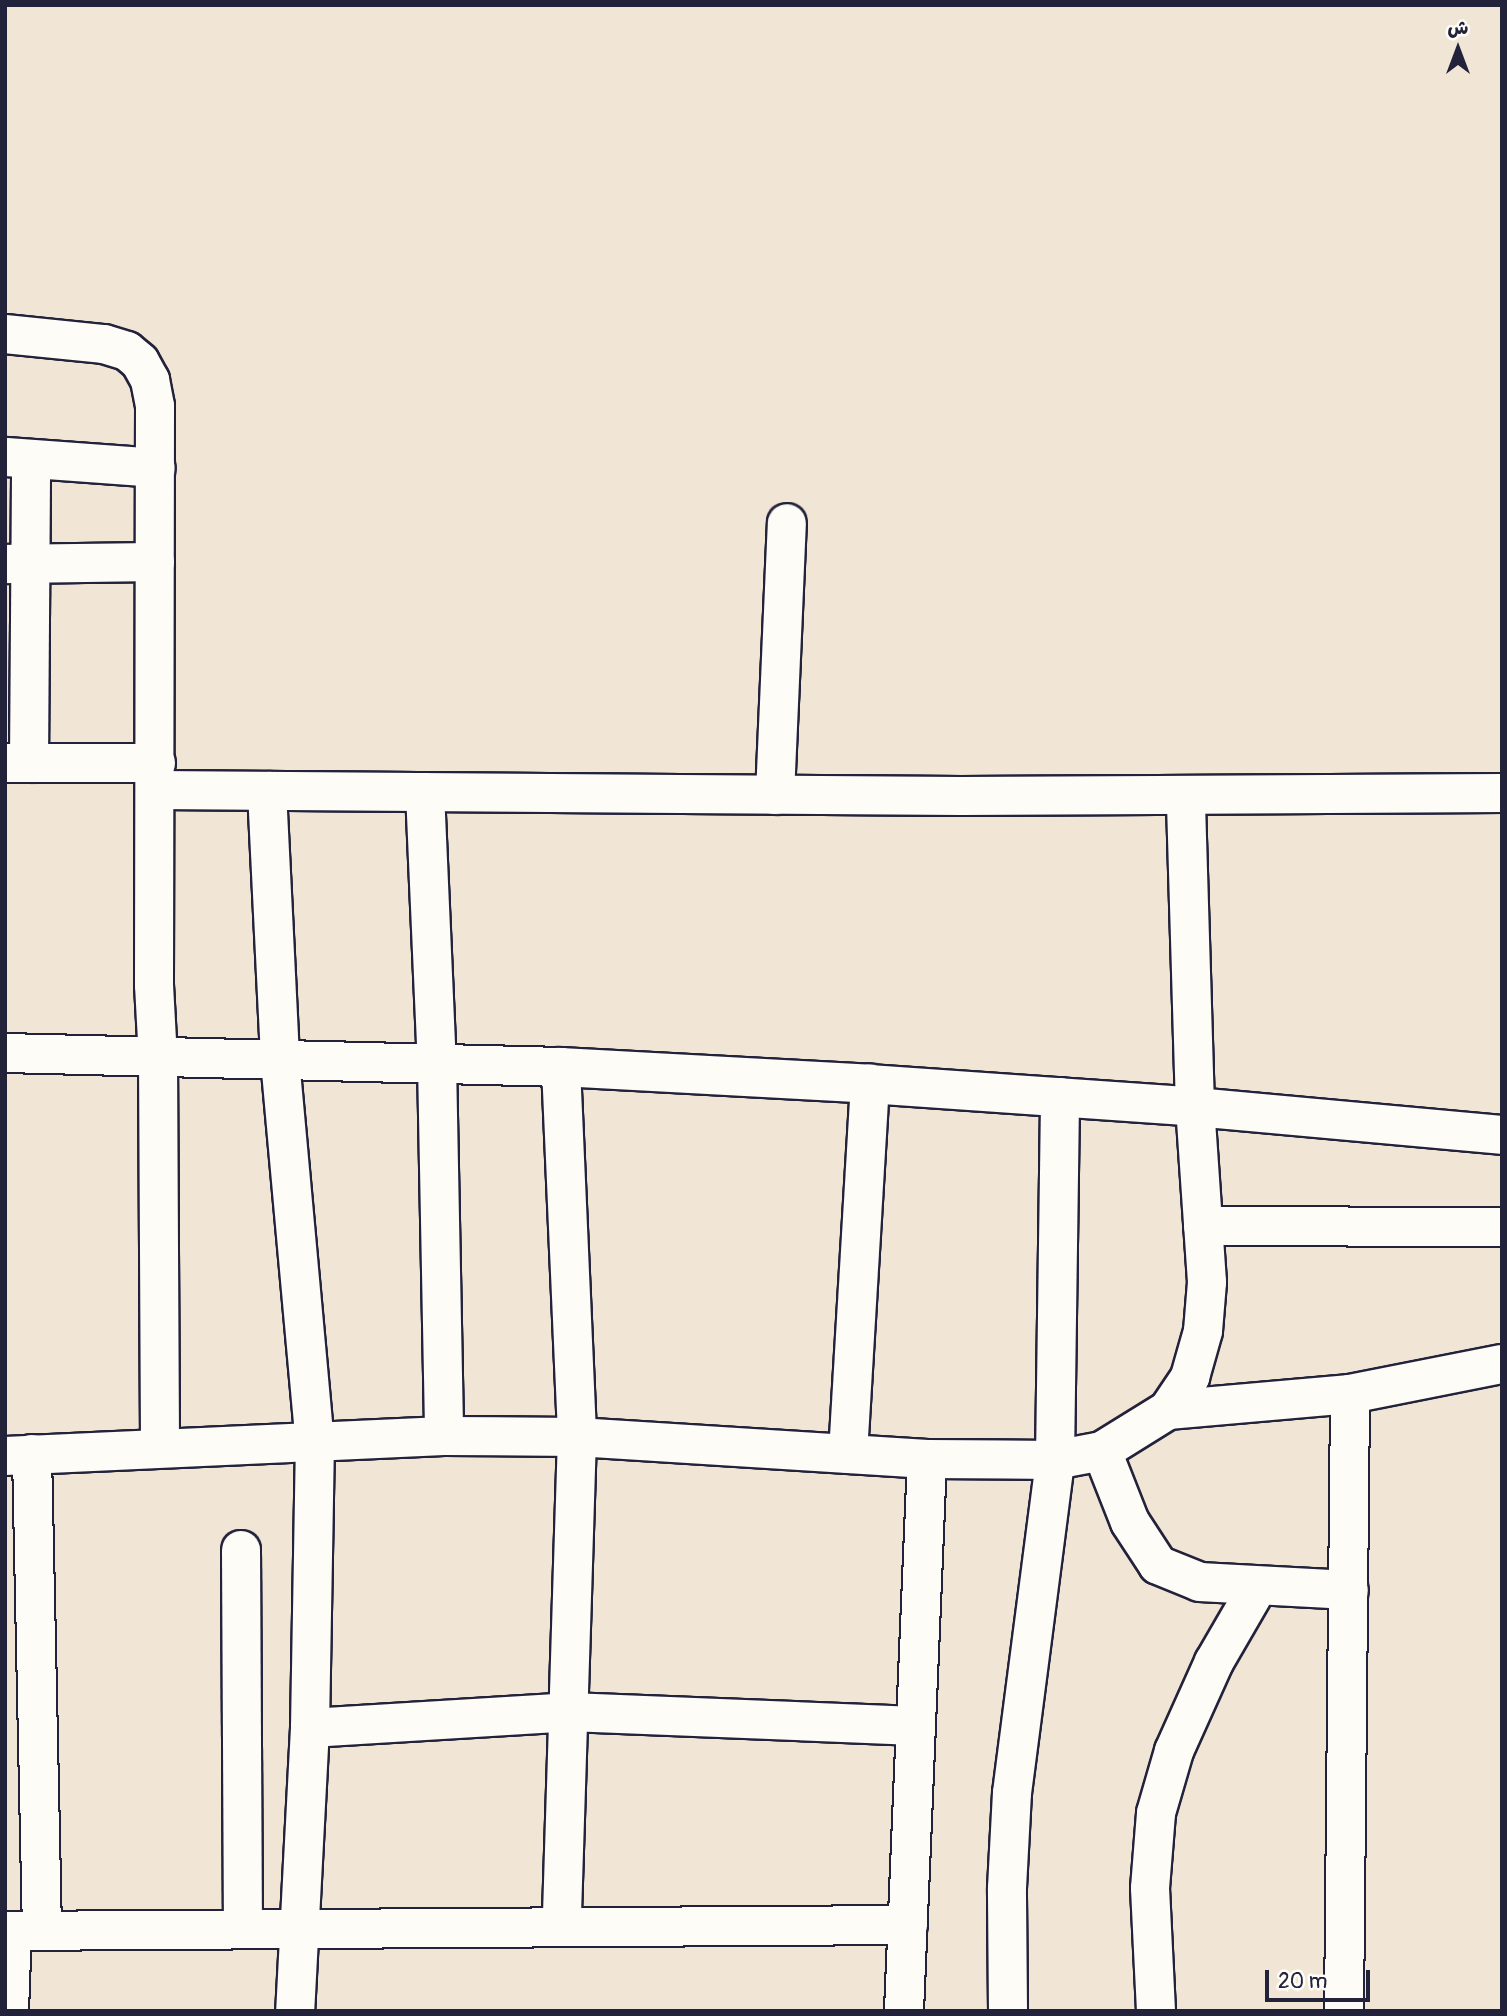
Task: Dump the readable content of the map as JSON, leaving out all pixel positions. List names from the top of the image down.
{
  "scale_bar": "20 m",
  "north": "top"
}
